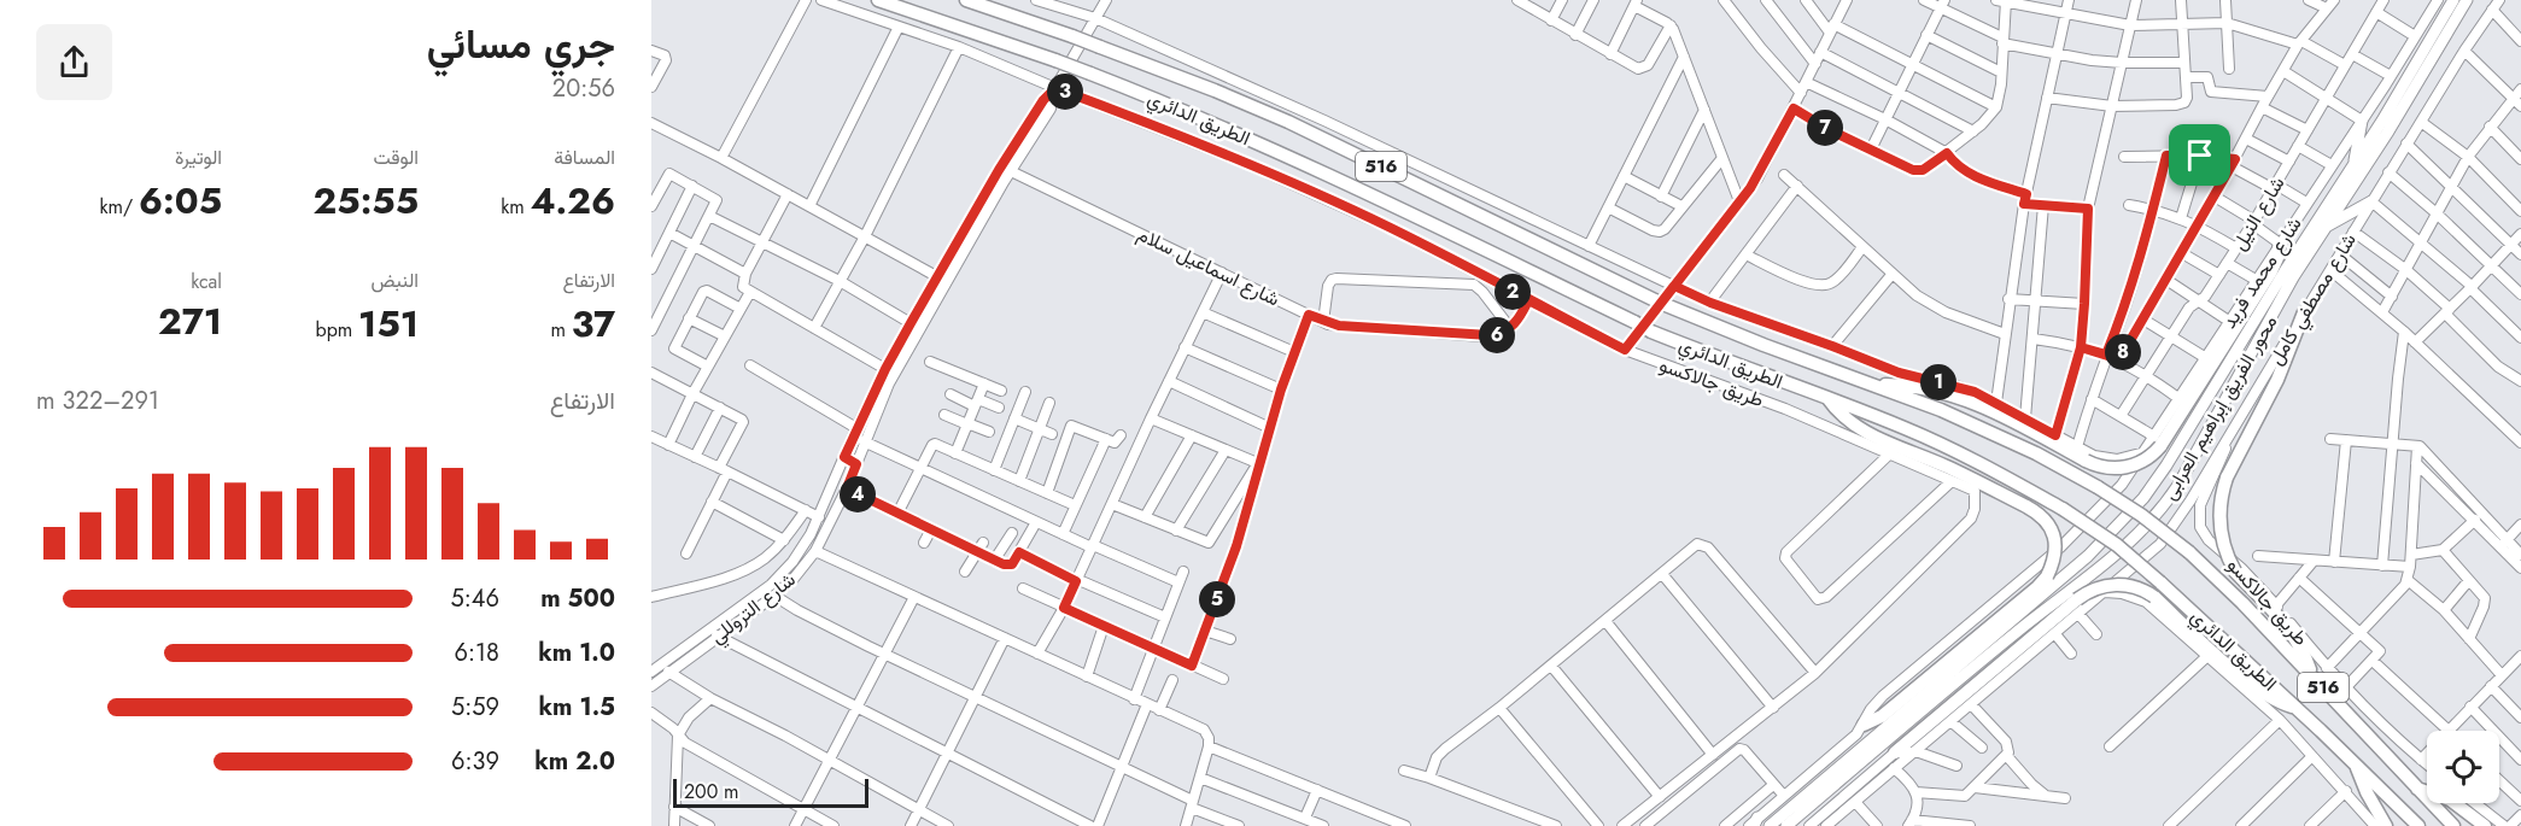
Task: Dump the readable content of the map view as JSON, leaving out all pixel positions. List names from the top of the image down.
{
  "streets": {
    "highway": ["الطريق الدائري", "516"],
    "main road": ["محور الفريق إبراهيم العرابى"],
    "street": [
      "شارع النيل",
      "شارع اسماعيل سلام",
      "شارع محمد فريد",
      "شارع مصطفي كامل",
      "طريق جالاكسو",
      "شارع التروللي"
    ]
  },
  "crossings": [
    ["شارع اسماعيل سلام", "شارع التروللي"],
    ["شارع مصطفي كامل", "طريق جالاكسو"],
    ["طريق جالاكسو", "شارع التروللي"]
  ],
  "scale_bar": "200 m",
  "page": {
    "heading": ["جري مسائي", "20:56"],
    "pins": [
      "3",
      "7",
      "2",
      "6",
      "8",
      "1",
      "4",
      "5"
    ],
    "stats": [
      ["المسافة", "4.26 km"],
      ["الوقت", "25:55"],
      ["الوتيرة", "6:05 /km"],
      ["الارتفاع", "37 m"],
      ["النبض", "151 bpm"],
      ["kcal", "271"]
    ],
    "chart": ["الارتفاع", "291–322 m"],
    "list": [
      {
        "name": "500 m",
        "note": "5:46"
      },
      {
        "name": "1.0 km",
        "note": "6:18"
      },
      {
        "name": "1.5 km",
        "note": "5:59"
      },
      {
        "name": "2.0 km",
        "note": "6:39"
      }
    ],
    "scale": "200 m"
  }
}
